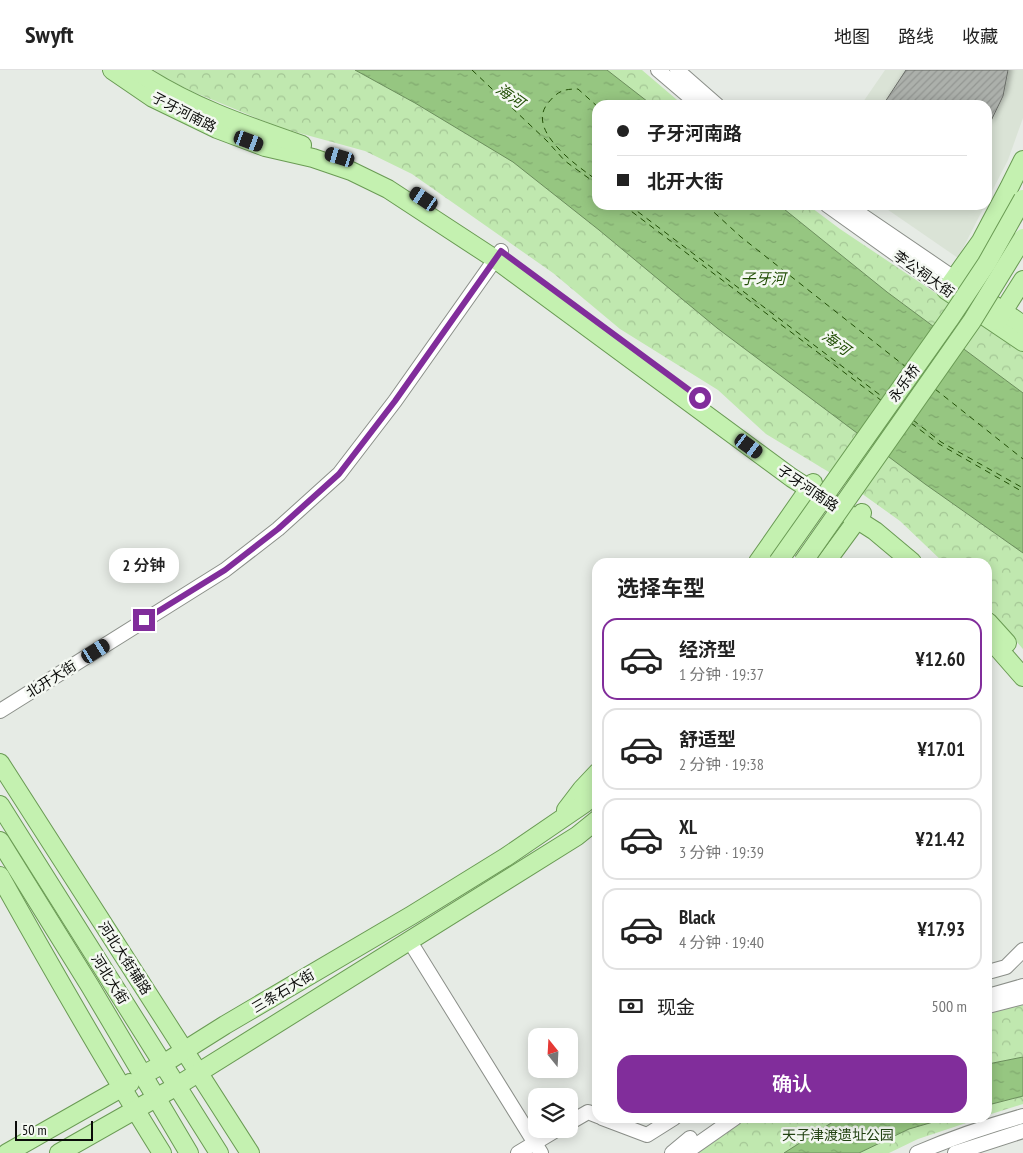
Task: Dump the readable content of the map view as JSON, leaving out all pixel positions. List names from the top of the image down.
{
  "streets": {
    "main road": [
      "子牙河南路",
      "李公祠大街",
      "永乐桥",
      "河北大街辅路",
      "河北大街",
      "三条石大街"
    ],
    "street": ["北开大街"]
  },
  "crossings": [
    ["子牙河南路", "北开大街"],
    ["河北大街辅路", "河北大街"],
    ["河北大街辅路", "三条石大街"],
    ["河北大街", "三条石大街"]
  ],
  "water": ["海河", "子牙河"],
  "parks": ["天子津渡遗址公园"],
  "scale_bar": "50 m",
  "north": "top",
  "page": {
    "header": "Swyft",
    "nav": ["地图", "路线", "收藏"],
    "banner": ["子牙河南路", "北开大街"],
    "bubble": "2 分钟",
    "heading": "选择车型",
    "list": [
      {
        "name": "经济型",
        "note": "1 分钟 · 19:37",
        "value": "¥12.60"
      },
      {
        "name": "舒适型",
        "note": "2 分钟 · 19:38",
        "value": "¥17.01"
      },
      {
        "name": "XL",
        "note": "3 分钟 · 19:39",
        "value": "¥21.42"
      },
      {
        "name": "Black",
        "note": "4 分钟 · 19:40",
        "value": "¥17.93"
      }
    ],
    "pay": ["现金", "500 m"],
    "buttons": "确认",
    "scale": "50 m"
  }
}
